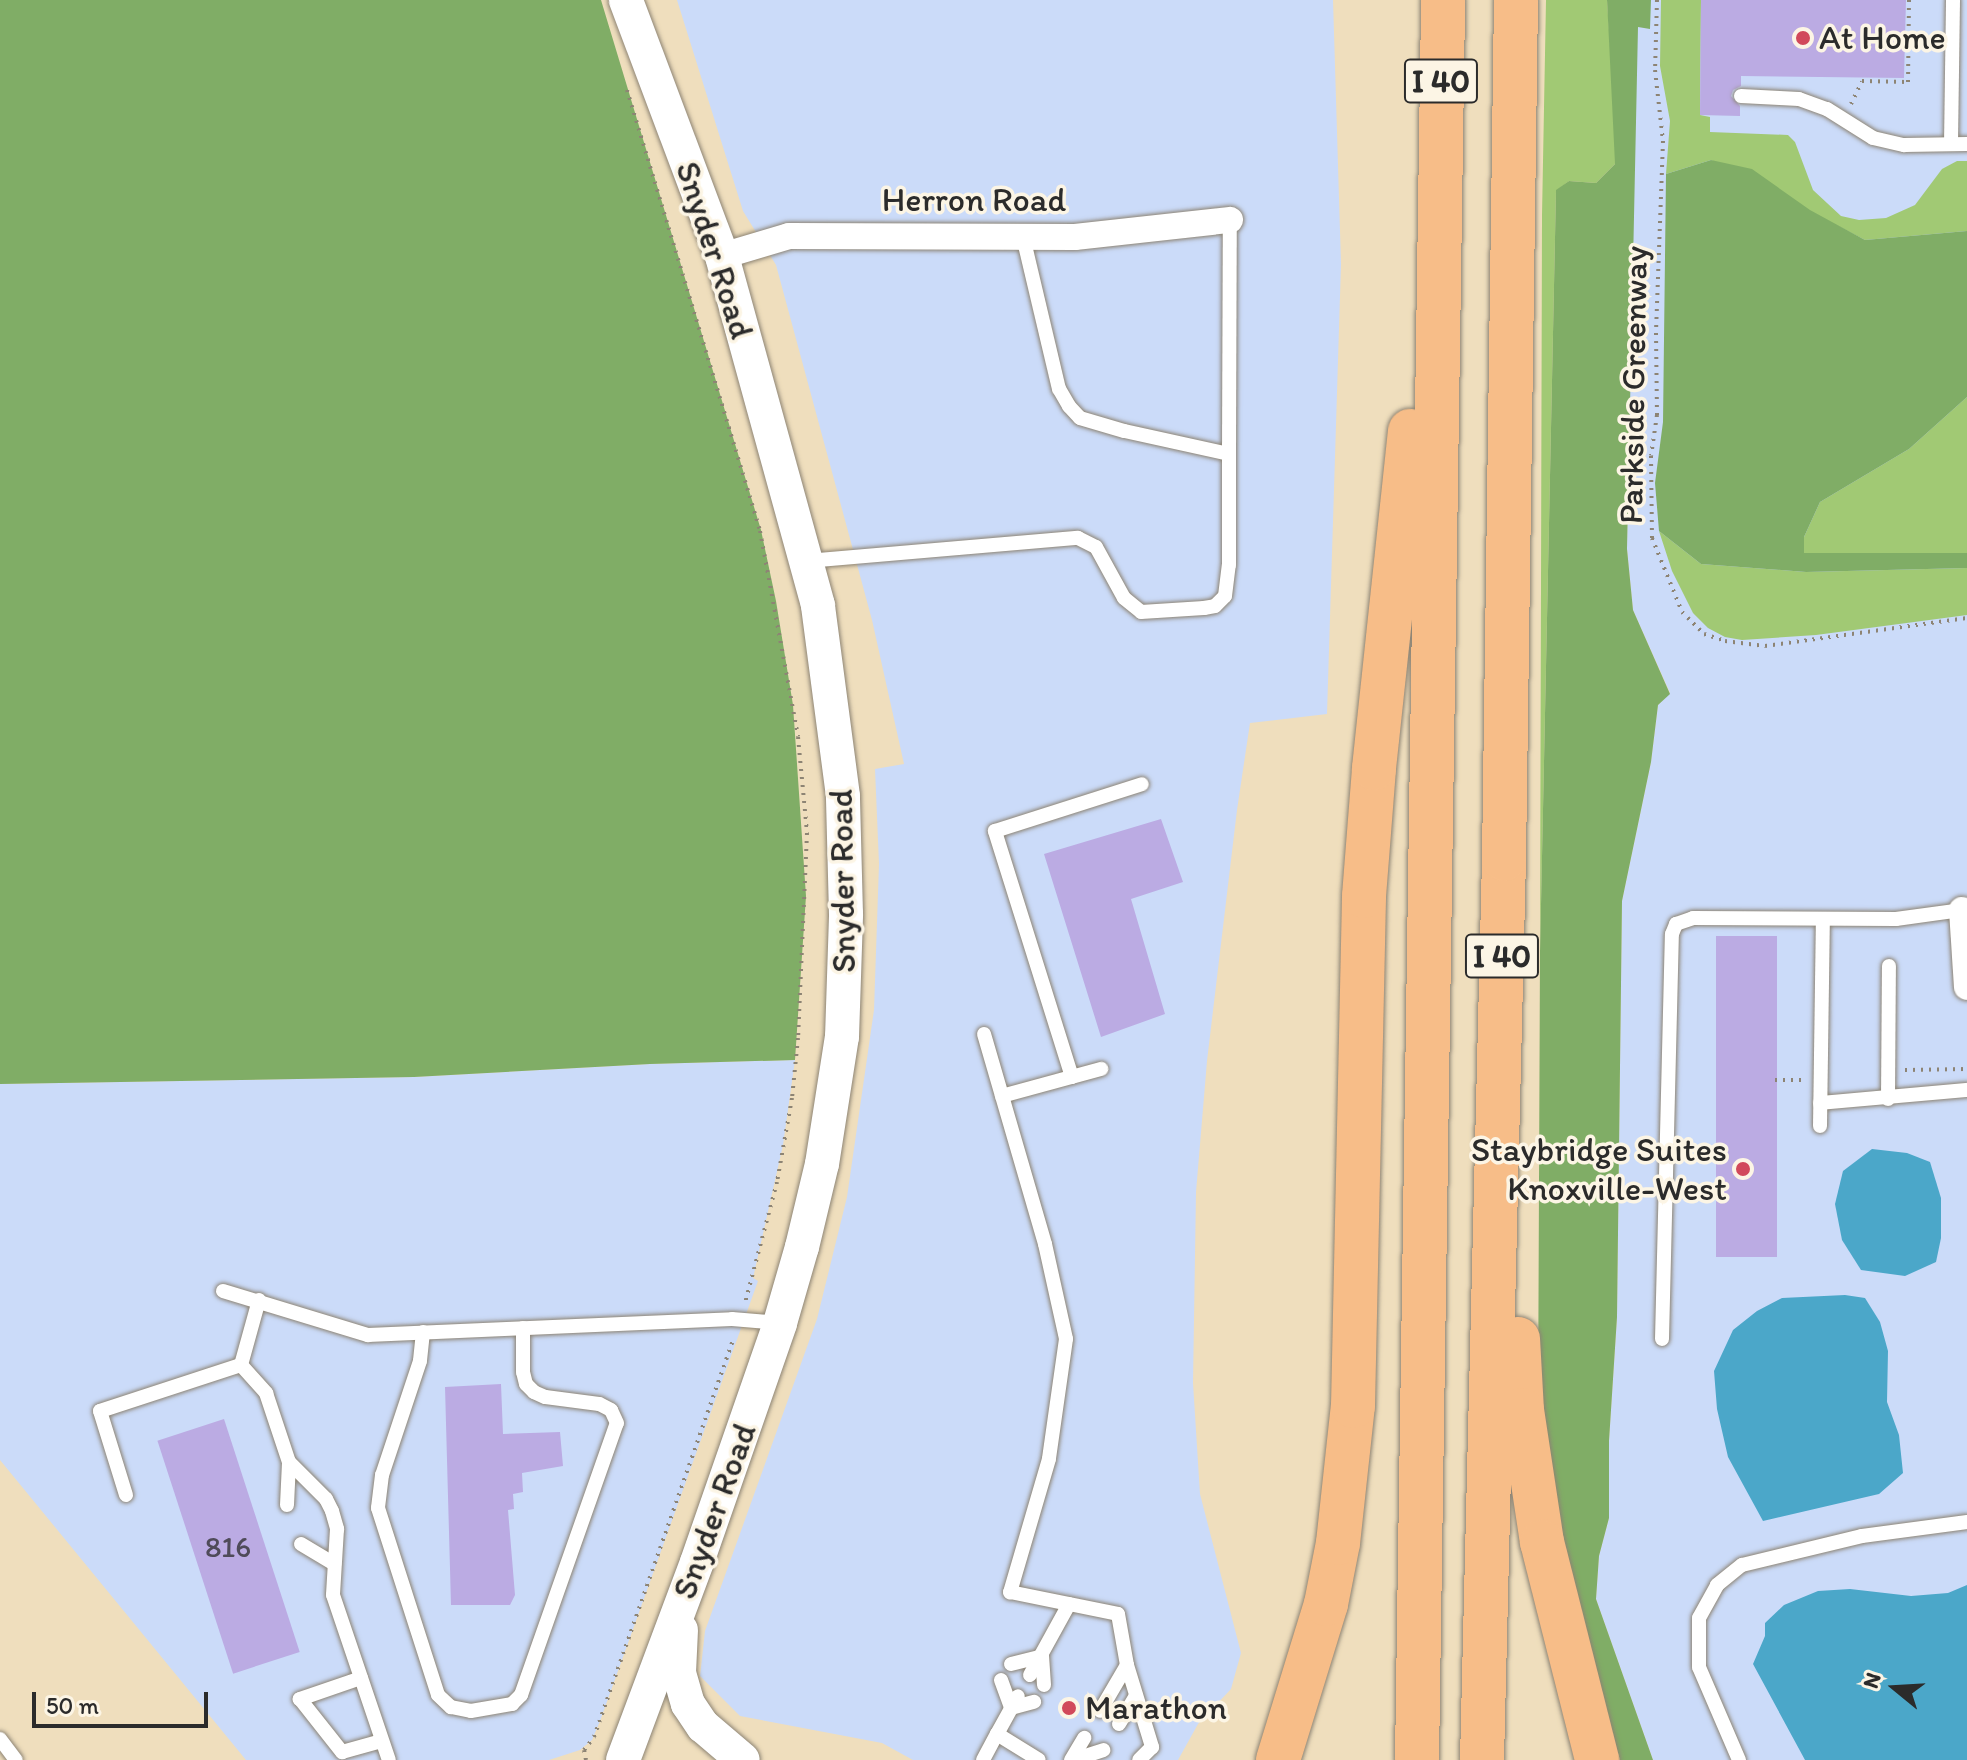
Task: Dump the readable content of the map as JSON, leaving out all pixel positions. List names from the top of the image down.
{
  "streets": {
    "highway": ["I 40"],
    "street": ["Herron Road", "Snyder Road"],
    "path": ["Parkside Greenway"]
  },
  "crossings": [
    ["Herron Road", "Snyder Road"]
  ],
  "places": ["At Home", "Staybridge Suites Knoxville-West", "Marathon"],
  "house_numbers": ["816"],
  "scale_bar": "50 m",
  "north": "left"
}
